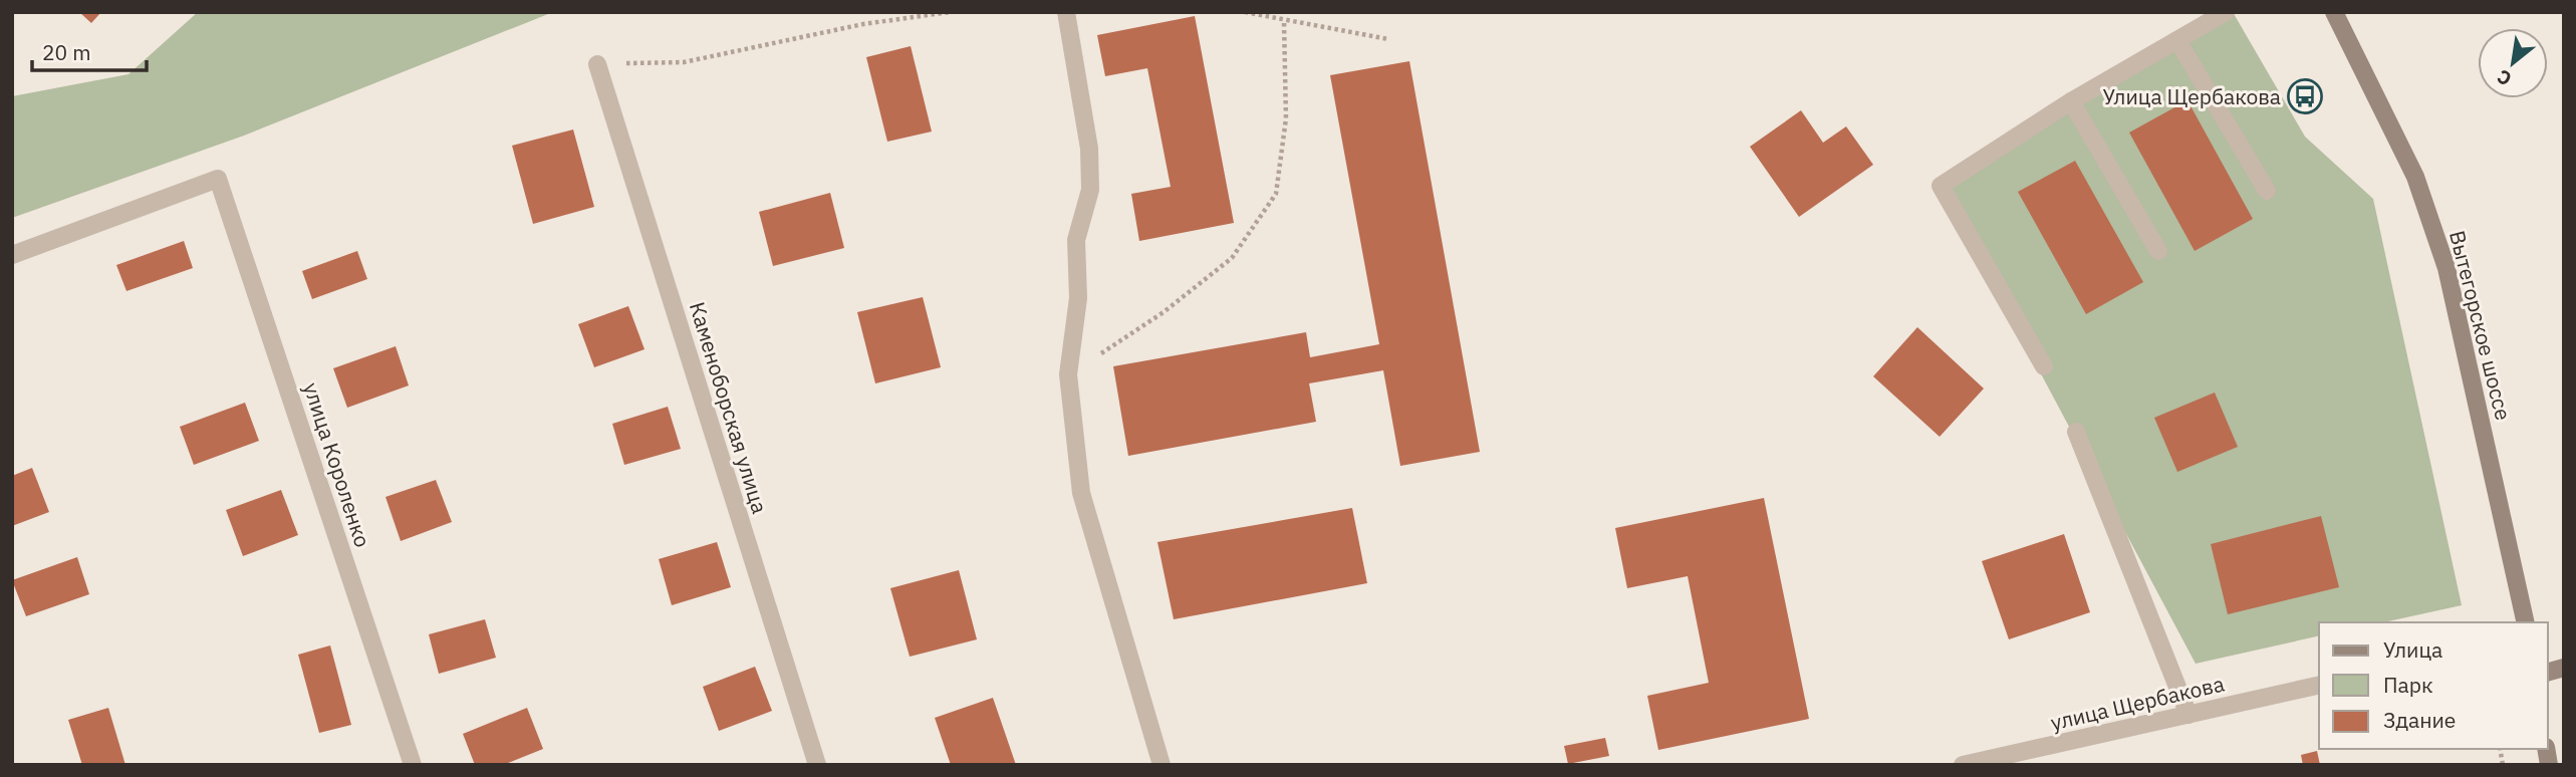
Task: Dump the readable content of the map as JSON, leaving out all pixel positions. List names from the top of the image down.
{
  "streets": {
    "main road": ["Вытегорское шоссе"],
    "street": ["Каменоборская улица", "улица Короленко", "улица Щербакова"]
  },
  "places": {
    "bus stop": ["Улица Щербакова"]
  },
  "legend": ["Улица", "Парк", "Здание"],
  "scale_bar": "20 m",
  "north": "bottom left"
}
